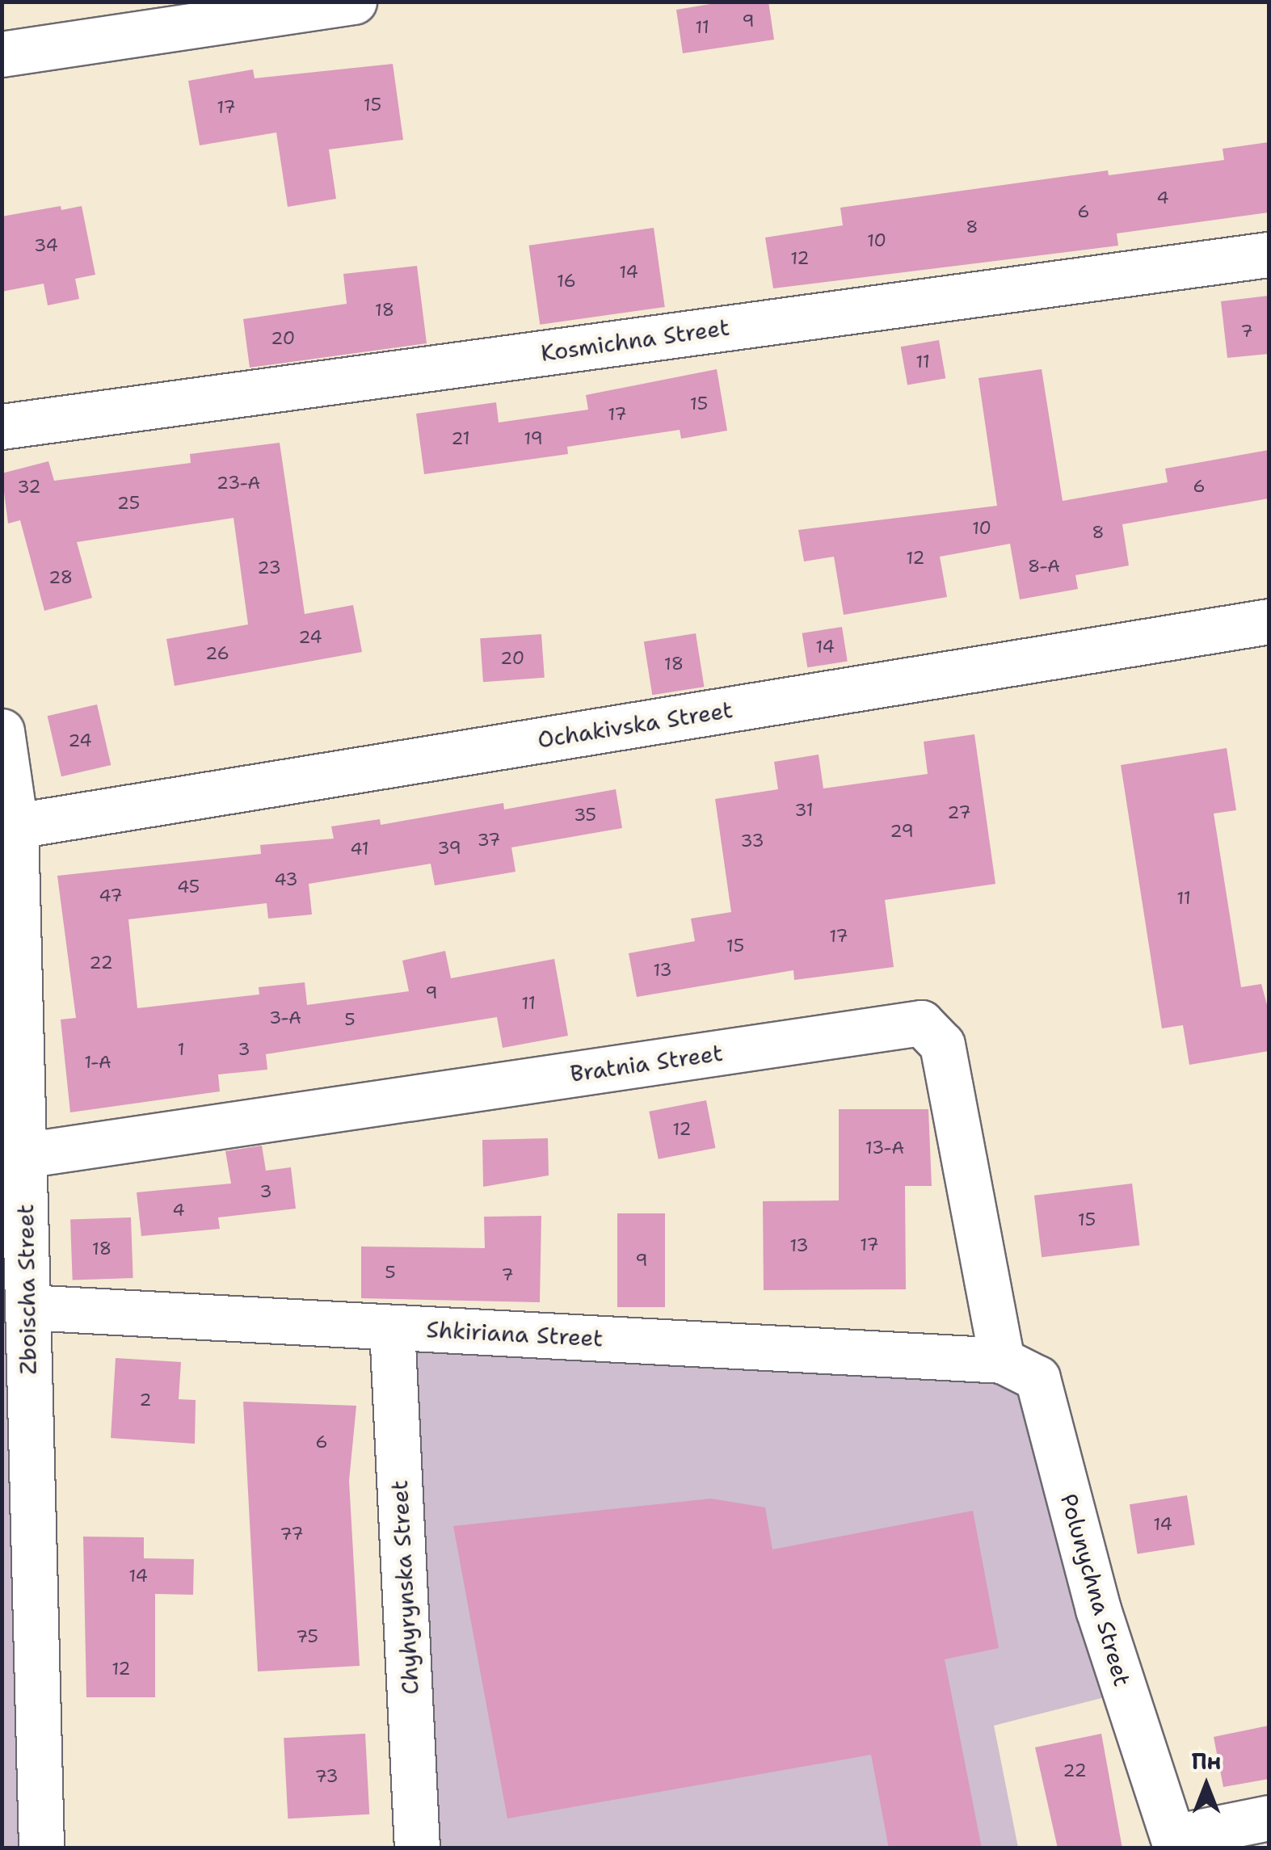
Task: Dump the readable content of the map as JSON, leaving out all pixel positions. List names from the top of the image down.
{
  "streets": {
    "street": [
      "Kosmichna Street",
      "Ochakivska Street",
      "Bratnia Street",
      "Zboischa Street",
      "Shkiriana Street",
      "Chyhyrynska Street",
      "Polunychna Street"
    ]
  },
  "crossings": [
    ["Ochakivska Street", "Zboischa Street"],
    ["Bratnia Street", "Zboischa Street"],
    ["Bratnia Street", "Shkiriana Street"],
    ["Bratnia Street", "Polunychna Street"],
    ["Zboischa Street", "Shkiriana Street"],
    ["Shkiriana Street", "Chyhyrynska Street"],
    ["Shkiriana Street", "Polunychna Street"]
  ],
  "house_numbers": [
    "9",
    "11",
    "15",
    "17",
    "4",
    "6",
    "8",
    "10",
    "34",
    "12",
    "14",
    "16",
    "18",
    "7",
    "20",
    "11",
    "15",
    "17",
    "21",
    "19",
    "23-А",
    "6",
    "32",
    "25",
    "10",
    "8",
    "12",
    "8-А",
    "23",
    "28",
    "24",
    "14",
    "26",
    "20",
    "18",
    "24",
    "31",
    "27",
    "35",
    "29",
    "37",
    "33",
    "39",
    "41",
    "43",
    "45",
    "47",
    "11",
    "17",
    "15",
    "22",
    "13",
    "9",
    "11",
    "3-А",
    "5",
    "1",
    "3",
    "1-А",
    "12",
    "13-А",
    "3",
    "4",
    "15",
    "17",
    "13",
    "18",
    "9",
    "5",
    "7",
    "2",
    "6",
    "14",
    "77",
    "14",
    "75",
    "12",
    "22",
    "73"
  ],
  "north": "top"
}
